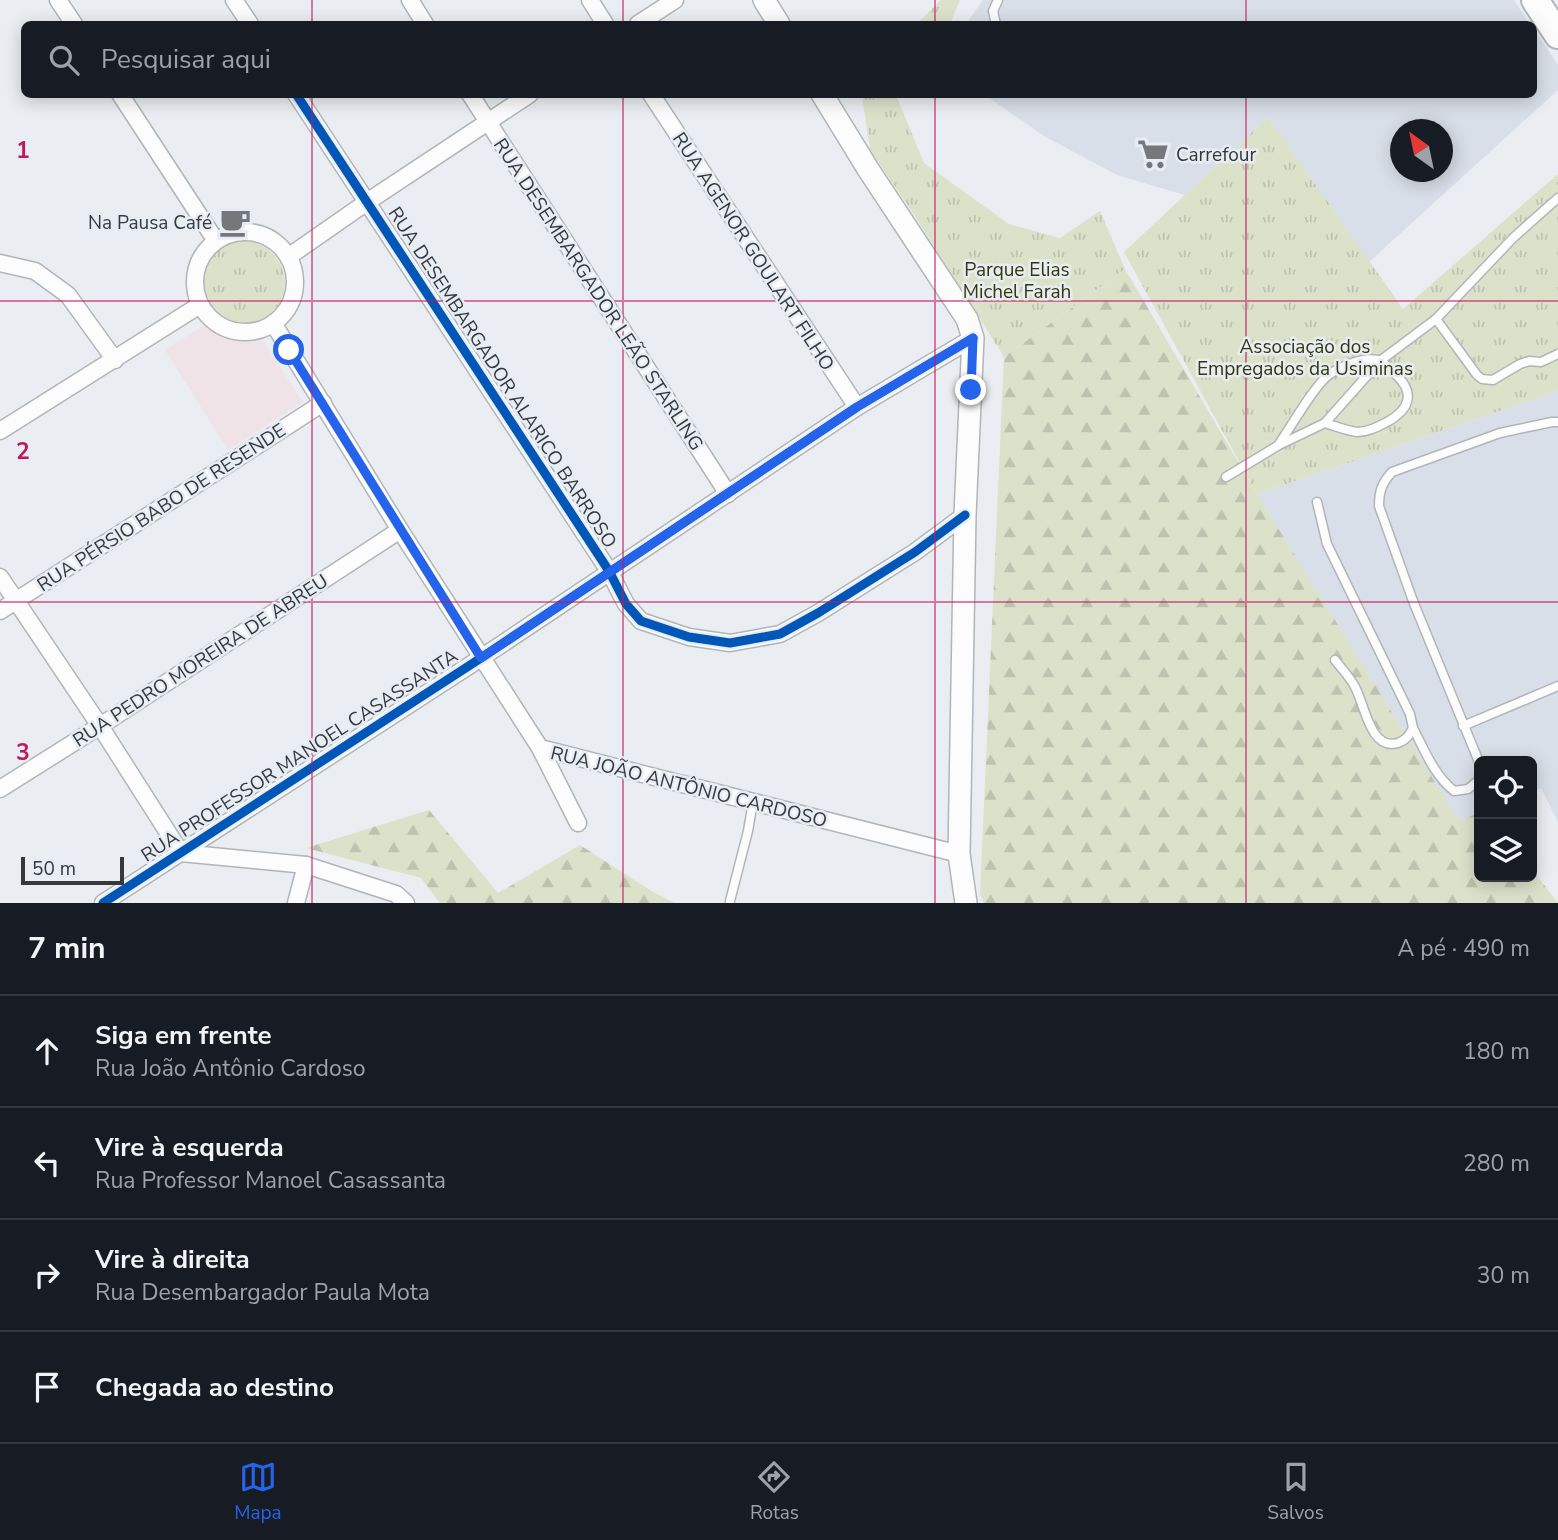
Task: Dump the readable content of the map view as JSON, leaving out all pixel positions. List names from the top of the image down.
{
  "streets": {
    "street": [
      "RUA AGENOR GOULART FILHO",
      "RUA DESEMBARGADOR LEÃO STARLING",
      "RUA DESEMBARGADOR ALARICO BARROSO",
      "RUA PÉRSIO BABO DE RESENDE",
      "RUA PEDRO MOREIRA DE ABREU",
      "RUA PROFESSOR MANOEL CASASSANTA",
      "RUA JOÃO ANTÔNIO CARDOSO"
    ]
  },
  "crossings": [
    ["RUA AGENOR GOULART FILHO", "RUA PROFESSOR MANOEL CASASSANTA"],
    ["RUA DESEMBARGADOR LEÃO STARLING", "RUA PROFESSOR MANOEL CASASSANTA"],
    ["RUA DESEMBARGADOR ALARICO BARROSO", "RUA PROFESSOR MANOEL CASASSANTA"],
    ["RUA PÉRSIO BABO DE RESENDE", "RUA JOÃO ANTÔNIO CARDOSO"],
    ["RUA PEDRO MOREIRA DE ABREU", "RUA JOÃO ANTÔNIO CARDOSO"],
    ["RUA PROFESSOR MANOEL CASASSANTA", "RUA JOÃO ANTÔNIO CARDOSO"]
  ],
  "parks": ["Parque Elias Michel Farah", "Associação dos Empregados da Usiminas"],
  "places": {
    "supermarket": ["Carrefour"],
    "cafe": ["Na Pausa Café"]
  },
  "scale_bar": "50 m",
  "north": "top left",
  "page": {
    "search": "Pesquisar aqui",
    "scale": "50 m",
    "heading": ["7 min", "A pé · 490 m"],
    "list": [
      ["Siga em frente", "Rua João Antônio Cardoso", "180 m"],
      ["Vire à esquerda", "Rua Professor Manoel Casassanta", "280 m"],
      ["Vire à direita", "Rua Desembargador Paula Mota", "30 m"],
      "Chegada ao destino"
    ],
    "nav": ["Mapa", "Rotas", "Salvos"]
  },
  "grid": {
    "rows": ["1", "2", "3"]
  }
}
